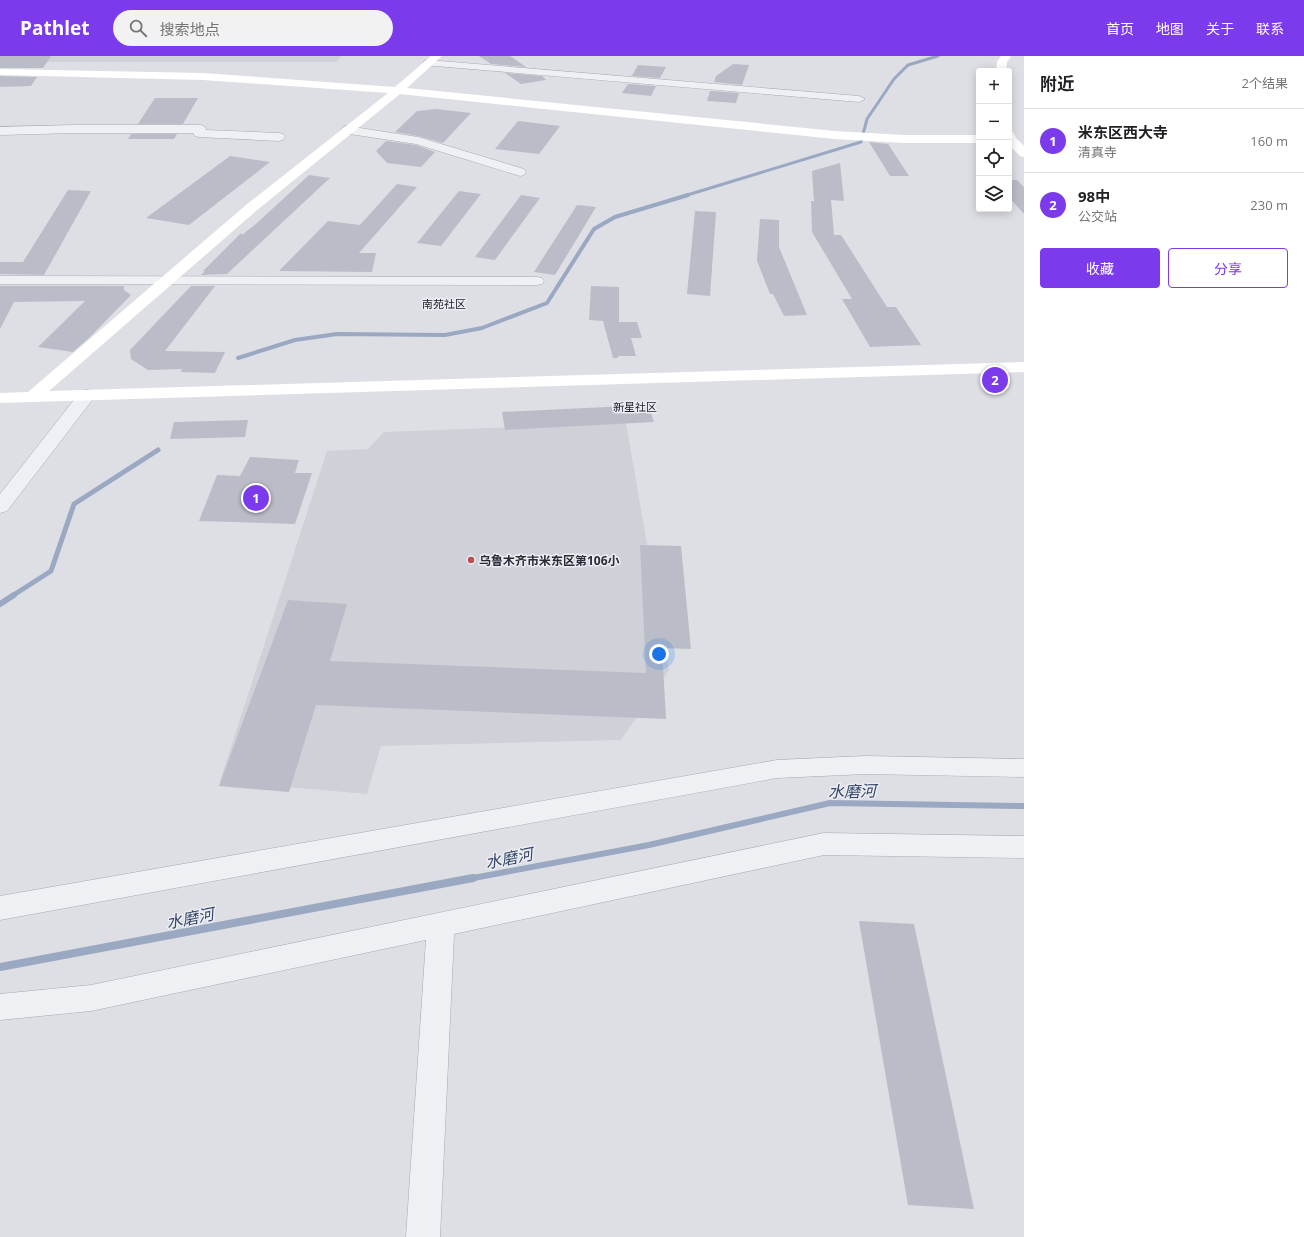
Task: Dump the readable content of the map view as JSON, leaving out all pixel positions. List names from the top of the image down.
{
  "districts": ["南苑社区", "新星社区"],
  "water": ["水磨河"],
  "places": ["乌鲁木齐市米东区第106小"],
  "page": {
    "header": "Pathlet",
    "search": "搜索地点",
    "nav": [
      "首页",
      "地图",
      "关于",
      "联系"
    ],
    "heading": ["附近", "2个结果"],
    "map_buttons": ["+", "−"],
    "list": [
      {
        "mark": "1",
        "name": "米东区西大寺",
        "note": "清真寺",
        "value": "160 m"
      },
      {
        "mark": "2",
        "name": "98中",
        "note": "公交站",
        "value": "230 m"
      }
    ],
    "buttons": ["收藏", "分享"],
    "pins": ["2", "1"]
  }
}
